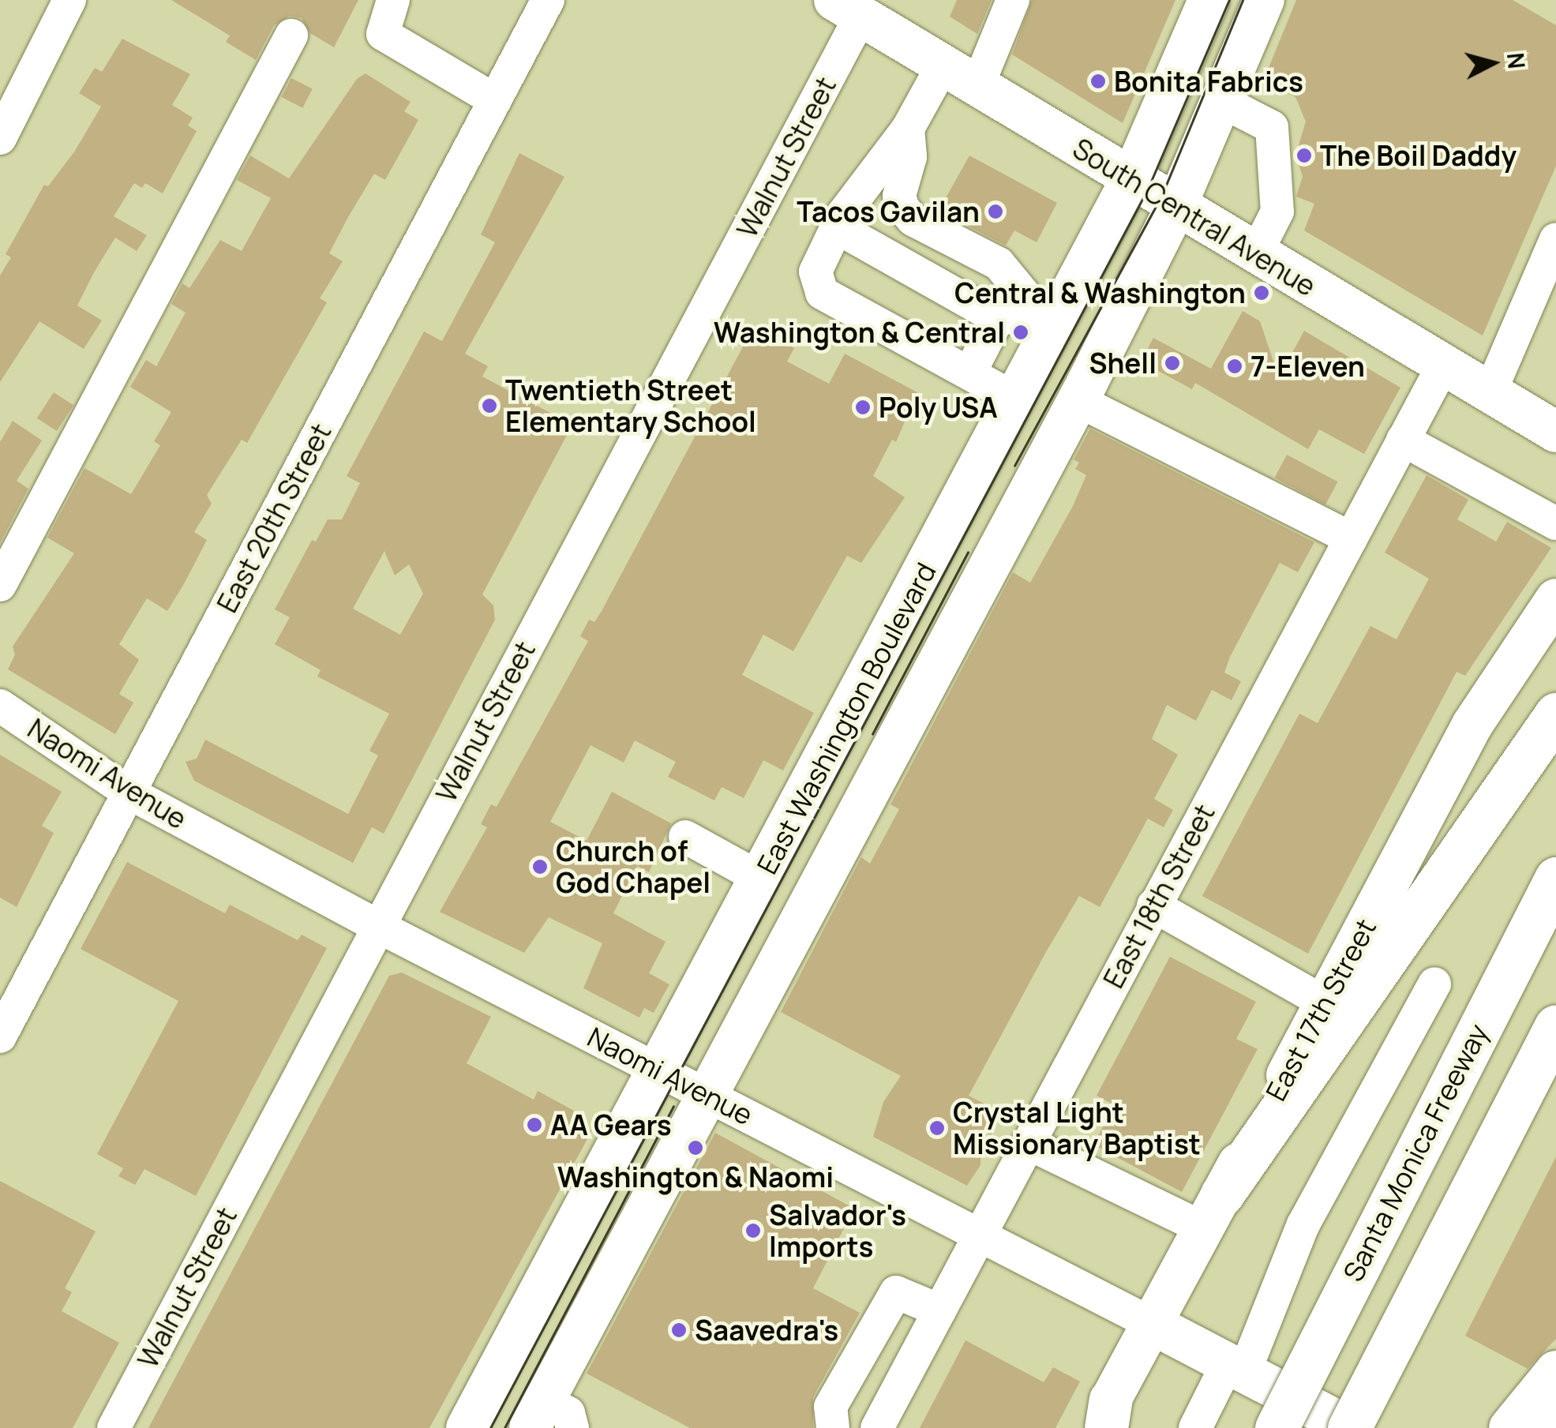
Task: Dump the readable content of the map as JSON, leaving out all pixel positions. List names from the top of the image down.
{
  "streets": {
    "highway": ["Santa Monica Freeway"],
    "main road": [
      "South Central Avenue",
      "East Washington Boulevard",
      "Naomi Avenue",
      "East 17th Street"
    ],
    "street": ["Walnut Street", "East 20th Street", "East 18th Street"]
  },
  "crossings": [
    ["Walnut Street", "South Central Avenue"],
    ["Walnut Street", "Naomi Avenue"],
    ["South Central Avenue", "East Washington Boulevard"],
    ["South Central Avenue", "East 18th Street"],
    ["East 20th Street", "Naomi Avenue"],
    ["East Washington Boulevard", "Naomi Avenue"],
    ["Naomi Avenue", "East 18th Street"],
    ["Naomi Avenue", "East 17th Street"]
  ],
  "places": [
    "Bonita Fabrics",
    "The Boil Daddy",
    "Tacos Gavilan",
    "Central & Washington",
    "Washington & Central",
    "Shell",
    "7-Eleven",
    "Twentieth Street Elementary School",
    "Poly USA",
    "Church of God Chapel",
    "AA Gears",
    "Crystal Light Missionary Baptist",
    "Washington & Naomi",
    "Salvador's Imports",
    "Saavedra's"
  ],
  "north": "right"
}
